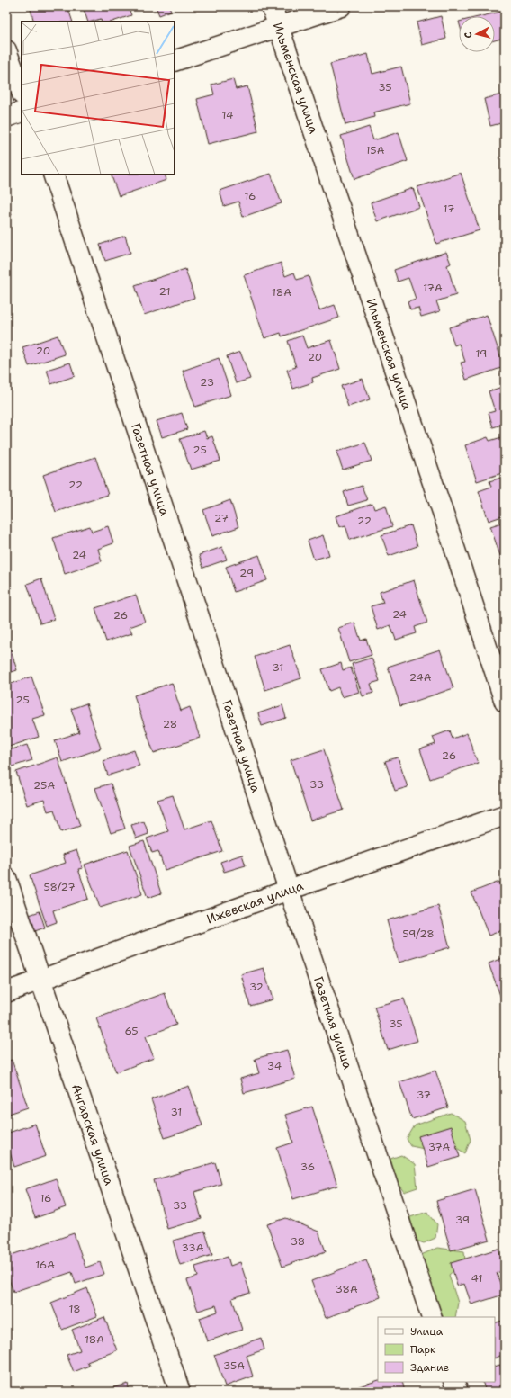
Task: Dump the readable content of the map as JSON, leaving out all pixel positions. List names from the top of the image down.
{
  "streets": {
    "street": [
      "Ильменская улица",
      "Газетная улица",
      "Ижевская улица",
      "Ангарская улица"
    ]
  },
  "crossings": [
    ["Газетная улица", "Ижевская улица"],
    ["Ижевская улица", "Ангарская улица"]
  ],
  "house_numbers": [
    "35",
    "14",
    "15А",
    "16",
    "17",
    "17А",
    "21",
    "18А",
    "20",
    "19",
    "20",
    "23",
    "25",
    "22",
    "27",
    "22",
    "24",
    "29",
    "24",
    "26",
    "31",
    "24А",
    "25",
    "28",
    "26",
    "33",
    "25А",
    "58/27",
    "59/28",
    "32",
    "35",
    "65",
    "34",
    "37",
    "31",
    "37А",
    "36",
    "16",
    "33",
    "39",
    "38",
    "33А",
    "16А",
    "41",
    "38А",
    "18",
    "18А",
    "35А"
  ],
  "legend": ["Улица", "Парк", "Здание"],
  "north": "left"
}
